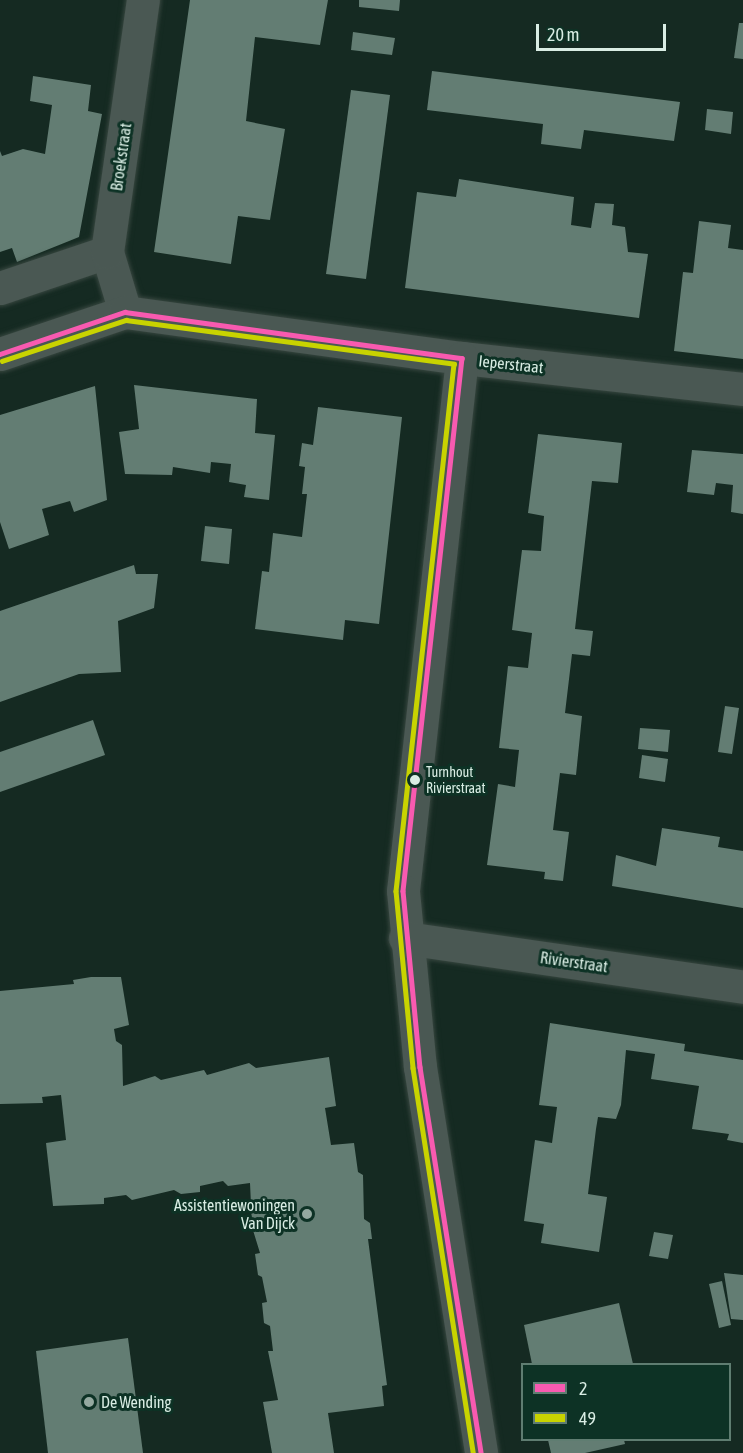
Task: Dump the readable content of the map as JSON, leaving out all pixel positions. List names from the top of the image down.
{
  "streets": {
    "street": ["Broekstraat", "Ieperstraat", "Rivierstraat"]
  },
  "crossings": [
    ["Broekstraat", "Ieperstraat"]
  ],
  "places": ["Turnhout Rivierstraat", "Assistentiewoningen Van Dijck", "De Wending"],
  "lines": ["transit line 2", "transit line 49"],
  "legend": ["2", "49"],
  "scale_bar": "20 m"
}
